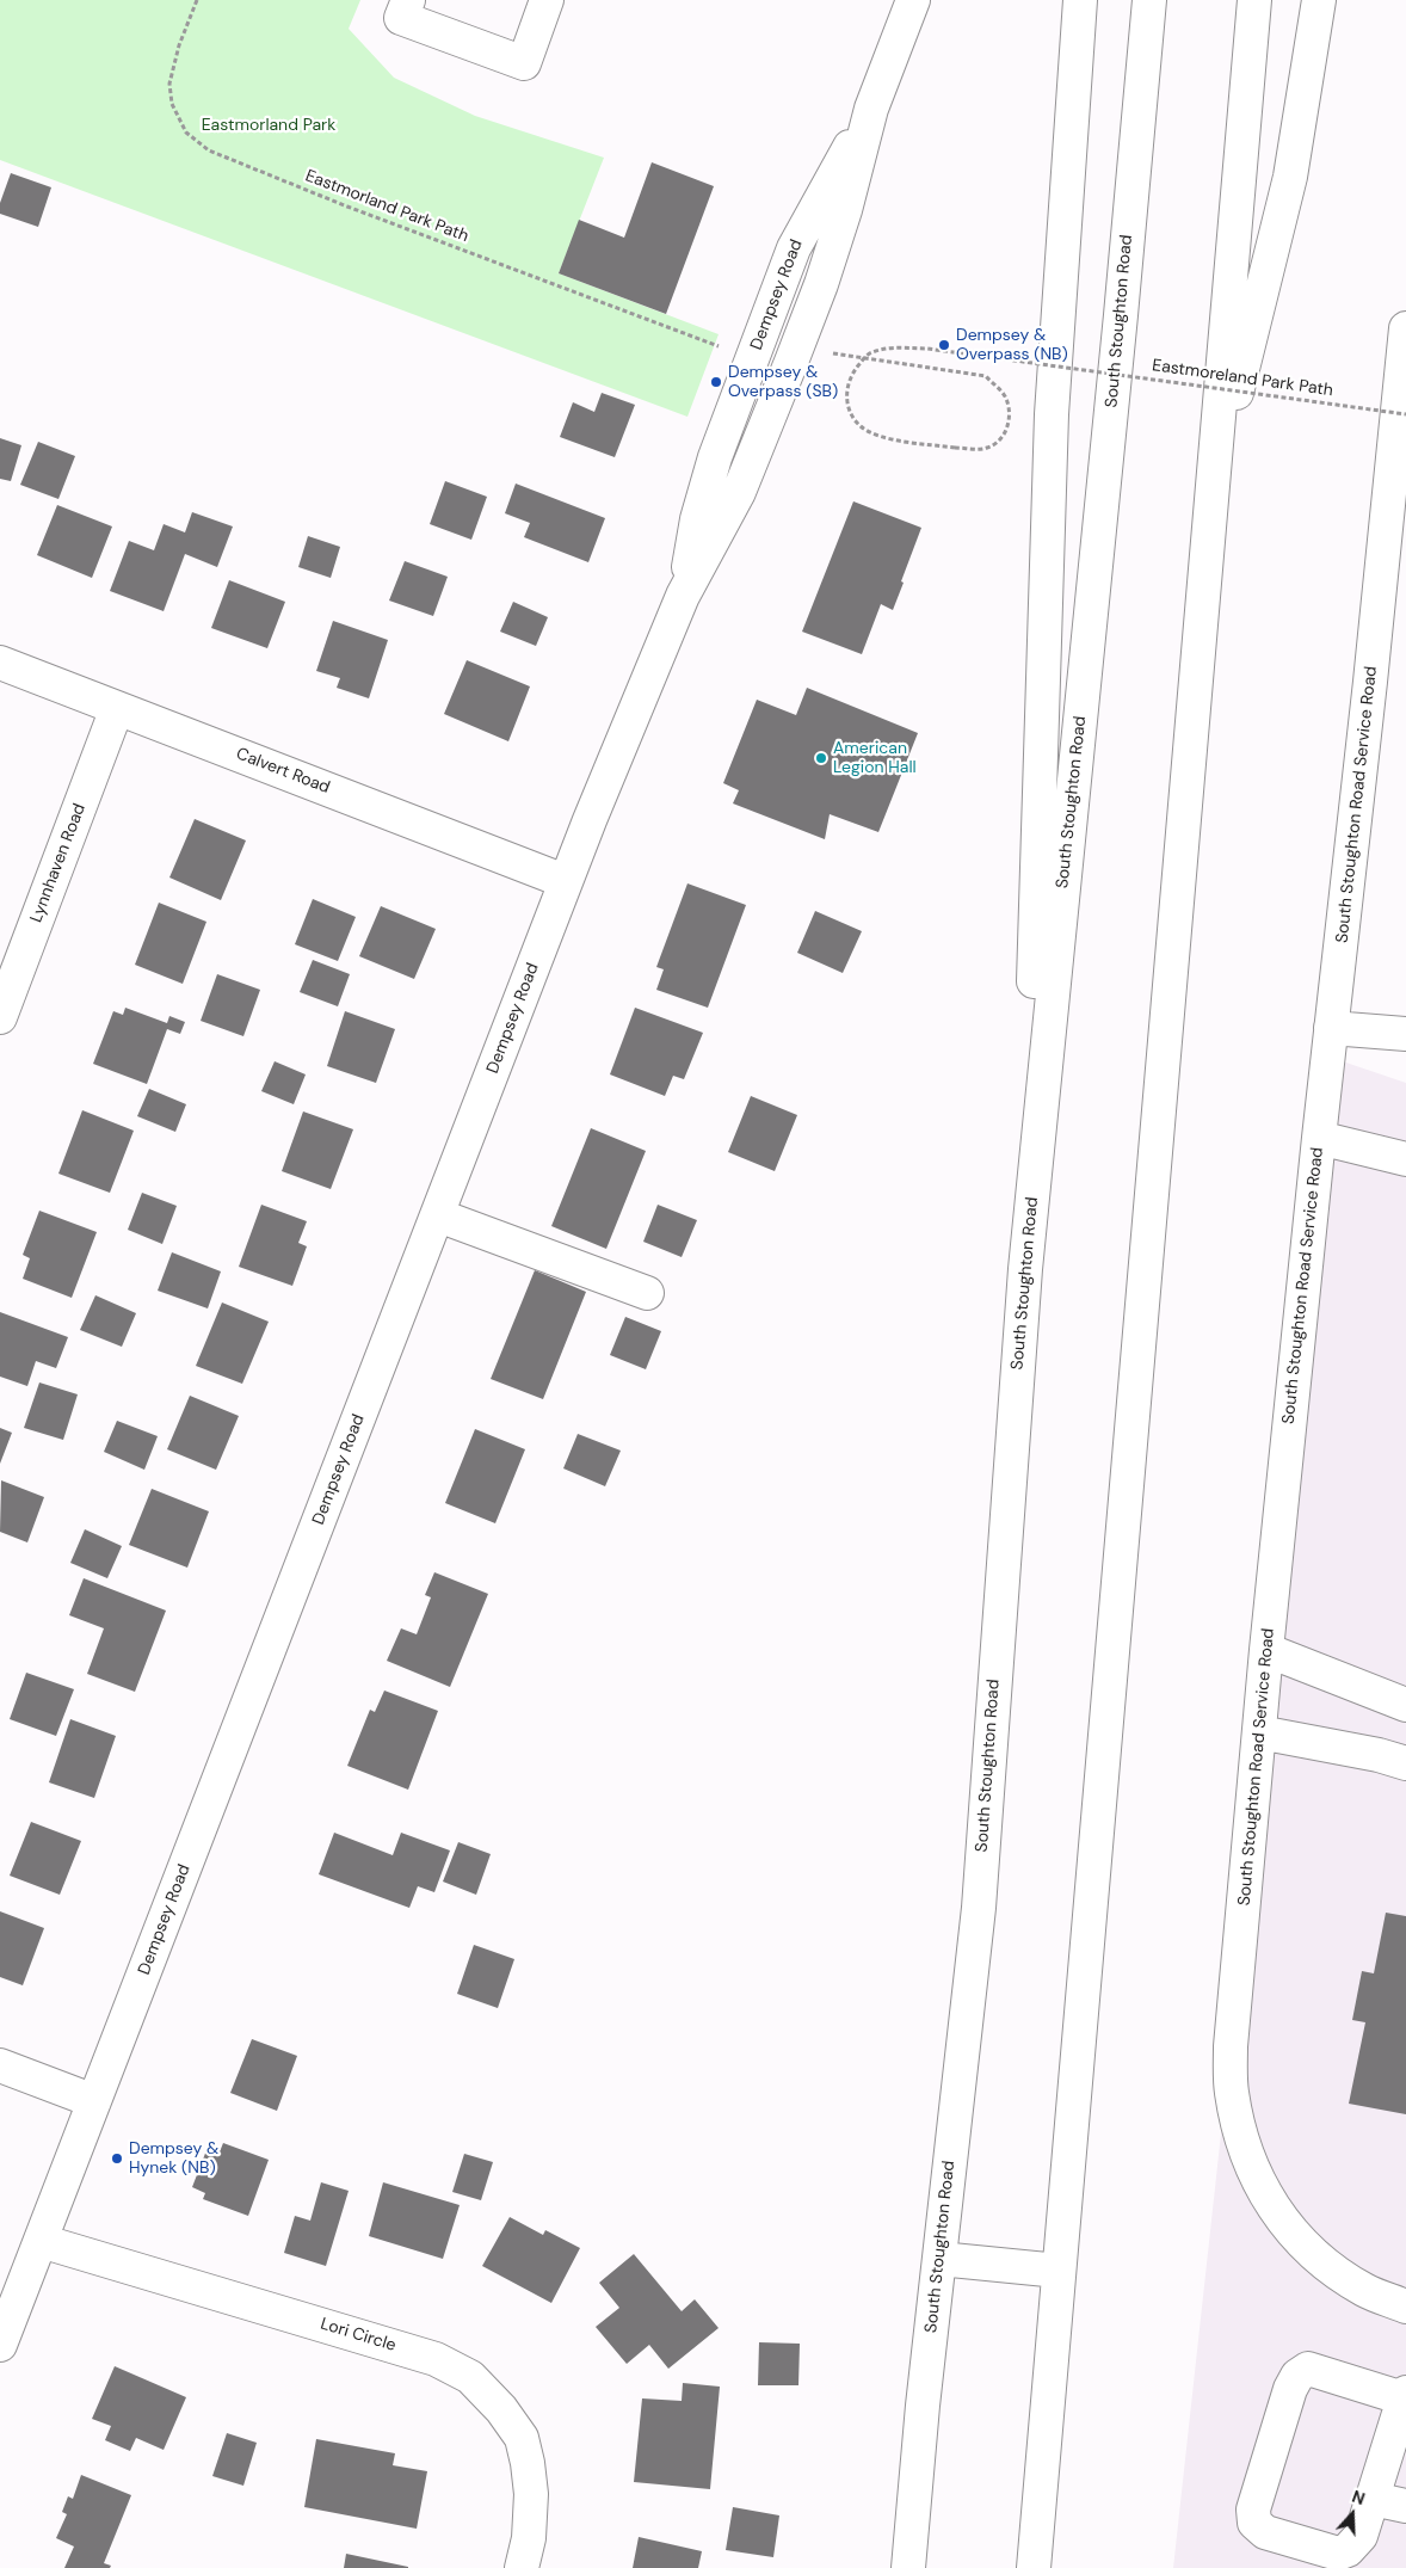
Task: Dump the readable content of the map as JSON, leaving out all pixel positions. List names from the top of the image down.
{
  "streets": {
    "main road": [
      "Dempsey Road",
      "South Stoughton Road",
      "Calvert Road",
      "South Stoughton Road Service Road",
      "Lynnhaven Road",
      "Lori Circle"
    ],
    "path": ["Eastmorland Park Path", "Eastmoreland Park Path"]
  },
  "crossings": [
    ["Dempsey Road", "Calvert Road"],
    ["Dempsey Road", "Lori Circle"],
    ["Calvert Road", "Lynnhaven Road"]
  ],
  "parks": ["Eastmorland Park"],
  "places": [
    "Dempsey & Overpass (NB)",
    "Dempsey & Overpass (SB)",
    "American Legion Hall",
    "Dempsey & Hynek (NB)"
  ],
  "north": "top"
}
